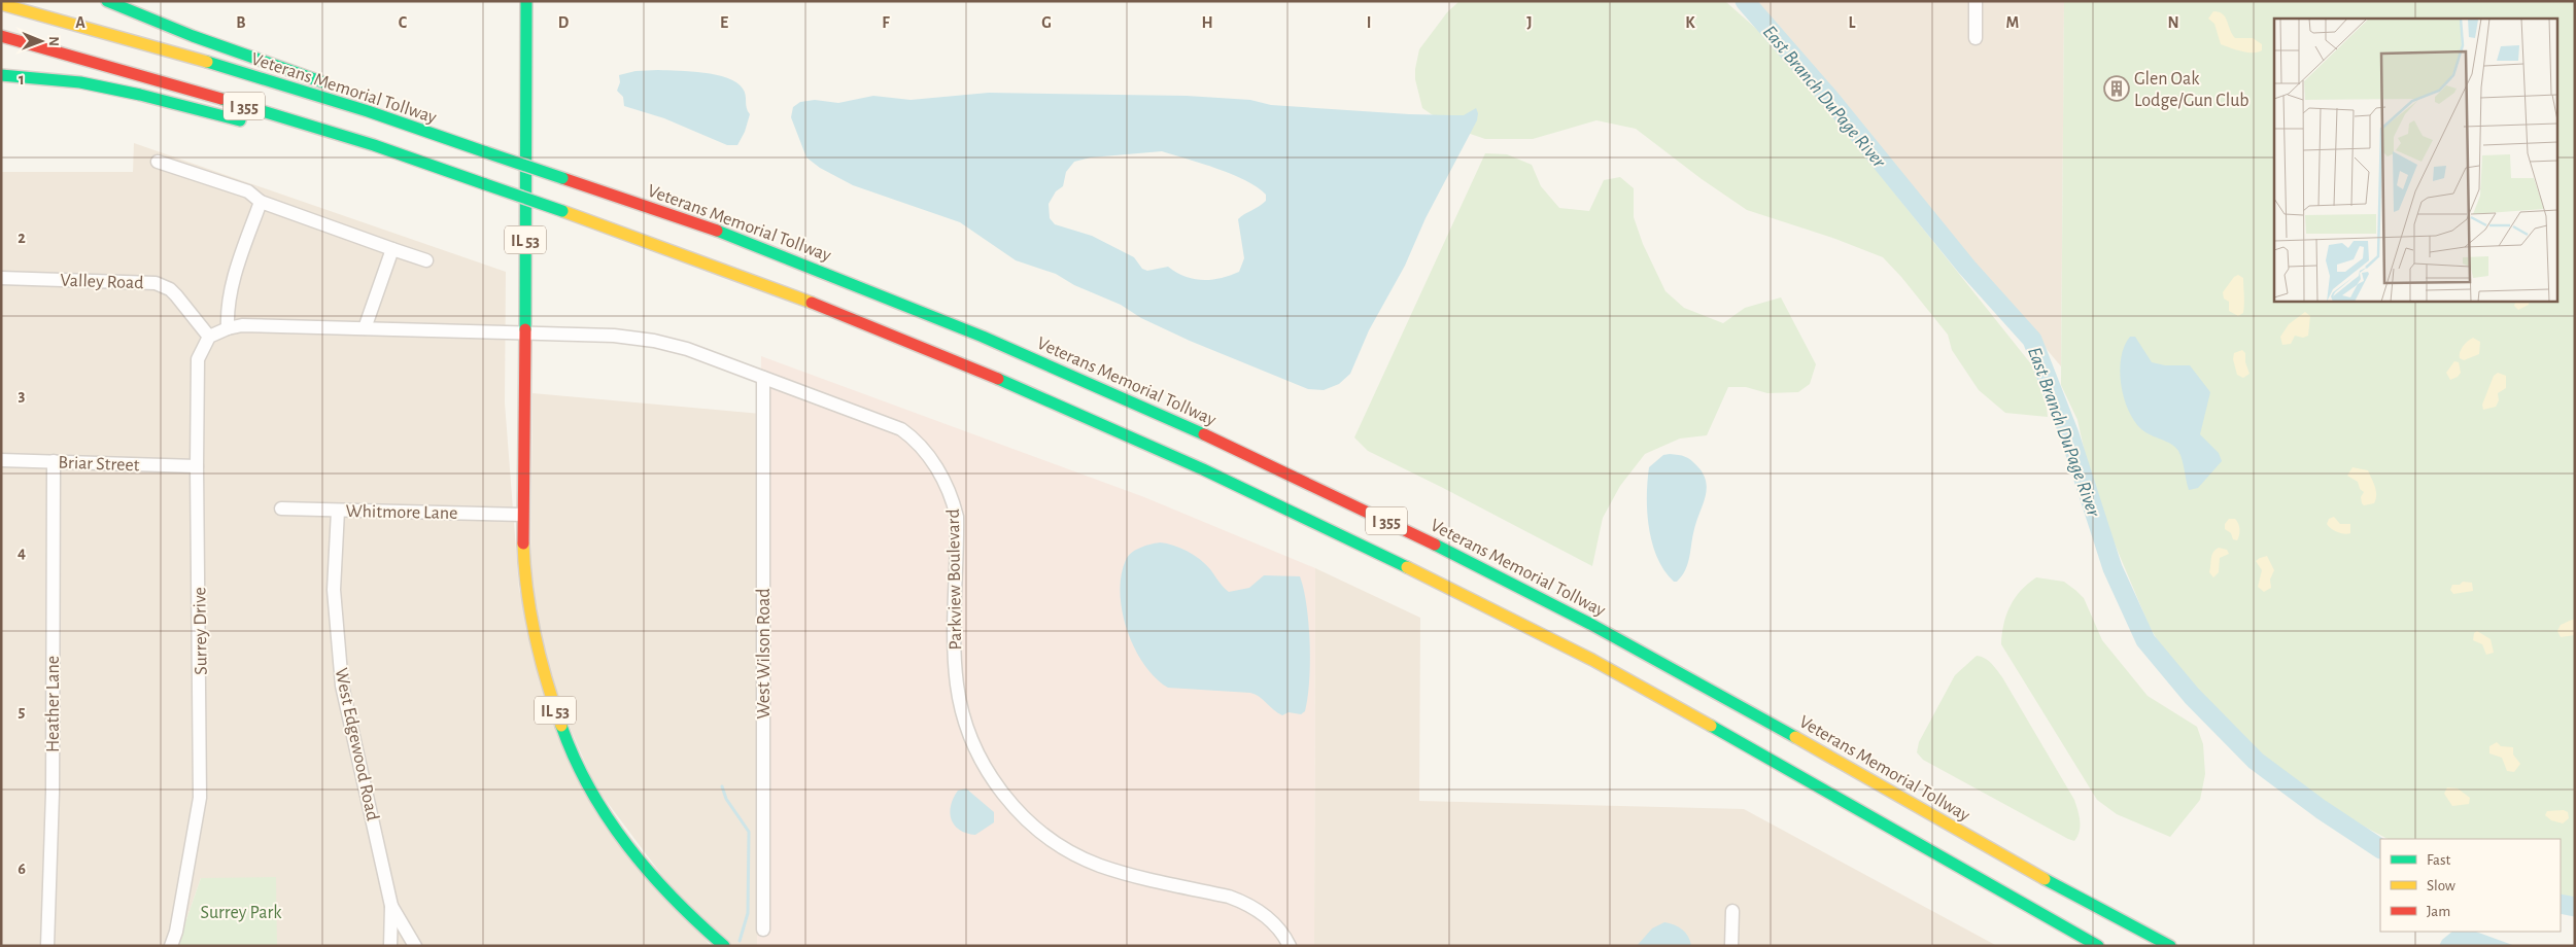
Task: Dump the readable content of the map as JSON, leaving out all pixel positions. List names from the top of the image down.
{
  "streets": {
    "main road": ["Veterans Memorial Tollway", "I 355", "IL 53"],
    "street": [
      "Valley Road",
      "Briar Street",
      "Whitmore Lane",
      "Parkview Boulevard",
      "Surrey Drive",
      "West Wilson Road",
      "Heather Lane",
      "West Edgewood Road"
    ]
  },
  "crossings": [
    ["IL 53", "Whitmore Lane"],
    ["IL 53", "Parkview Boulevard"],
    ["Valley Road", "Surrey Drive"],
    ["Briar Street", "Surrey Drive"],
    ["Briar Street", "Heather Lane"],
    ["Whitmore Lane", "West Edgewood Road"],
    ["Parkview Boulevard", "West Wilson Road"]
  ],
  "water": ["East Branch DuPage River"],
  "parks": ["Surrey Park"],
  "places": {
    "building": ["Glen Oak Lodge/Gun Club"]
  },
  "legend": ["Fast", "Slow", "Jam"],
  "north": "right",
  "grid": {
    "columns": [
      "A",
      "B",
      "C",
      "D",
      "E",
      "F",
      "G",
      "H",
      "I",
      "J",
      "K",
      "L",
      "M",
      "N"
    ],
    "rows": [
      "1",
      "2",
      "3",
      "4",
      "5",
      "6"
    ]
  }
}
